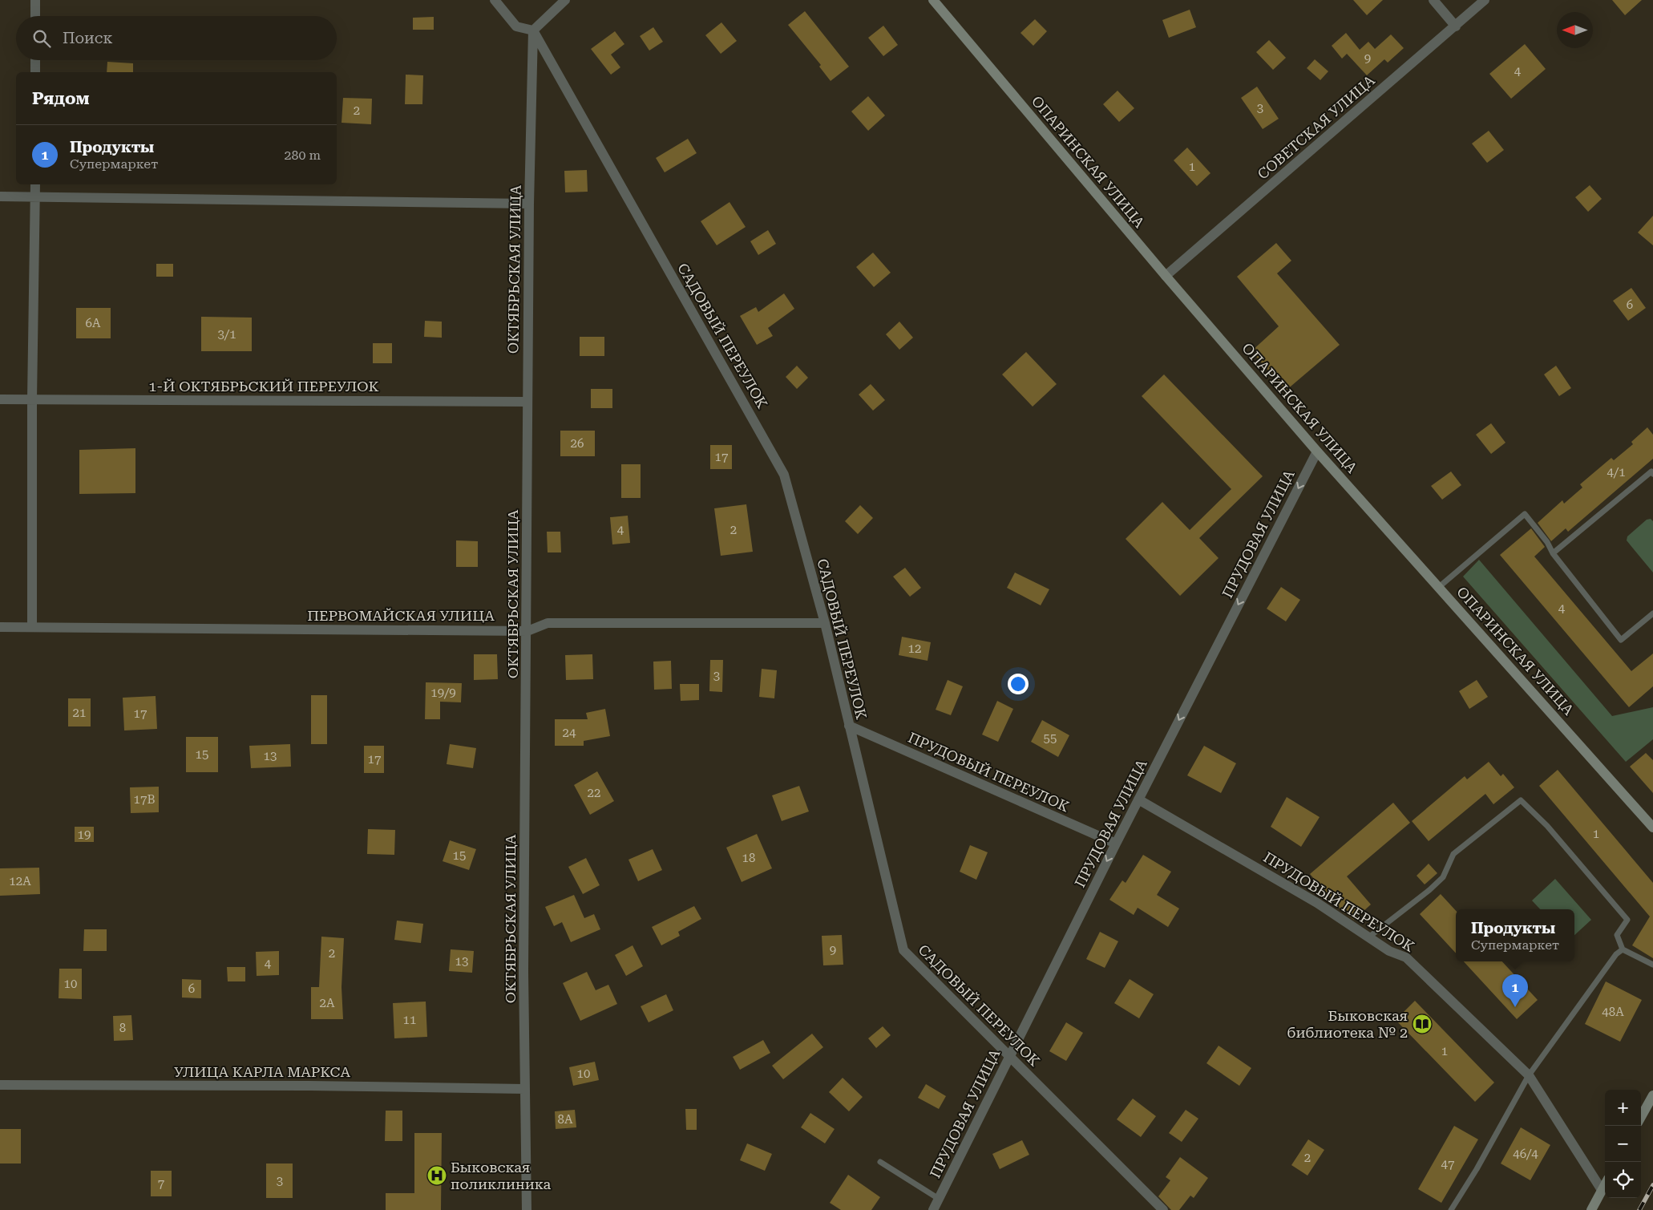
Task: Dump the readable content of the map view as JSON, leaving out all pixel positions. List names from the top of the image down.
{
  "streets": {
    "main road": ["ОПАРИНСКАЯ УЛИЦА"],
    "street": [
      "СОВЕТСКАЯ УЛИЦА",
      "ОКТЯБРЬСКАЯ УЛИЦА",
      "САДОВЫЙ ПЕРЕУЛОК",
      "1-Й ОКТЯБРЬСКИЙ ПЕРЕУЛОК",
      "ПРУДОВАЯ УЛИЦА",
      "ПЕРВОМАЙСКАЯ УЛИЦА",
      "ПРУДОВЫЙ ПЕРЕУЛОК",
      "УЛИЦА КАРЛА МАРКСА"
    ]
  },
  "crossings": [
    ["СОВЕТСКАЯ УЛИЦА", "ОПАРИНСКАЯ УЛИЦА"],
    ["ОПАРИНСКАЯ УЛИЦА", "ПРУДОВАЯ УЛИЦА"],
    ["ОКТЯБРЬСКАЯ УЛИЦА", "САДОВЫЙ ПЕРЕУЛОК"],
    ["ОКТЯБРЬСКАЯ УЛИЦА", "1-Й ОКТЯБРЬСКИЙ ПЕРЕУЛОК"],
    ["ОКТЯБРЬСКАЯ УЛИЦА", "ПЕРВОМАЙСКАЯ УЛИЦА"],
    ["ОКТЯБРЬСКАЯ УЛИЦА", "УЛИЦА КАРЛА МАРКСА"],
    ["САДОВЫЙ ПЕРЕУЛОК", "ПРУДОВАЯ УЛИЦА"],
    ["САДОВЫЙ ПЕРЕУЛОК", "ПЕРВОМАЙСКАЯ УЛИЦА"],
    ["САДОВЫЙ ПЕРЕУЛОК", "ПРУДОВЫЙ ПЕРЕУЛОК"],
    ["ПРУДОВАЯ УЛИЦА", "ПРУДОВЫЙ ПЕРЕУЛОК"]
  ],
  "one_way": ["ПРУДОВАЯ УЛИЦА"],
  "places": {
    "library": ["Быковская библиотека № 2"],
    "hospital": ["Быковская поликлиника"]
  },
  "house_numbers": [
    "9",
    "4",
    "3",
    "2",
    "1",
    "6",
    "6А",
    "3/1",
    "26",
    "17",
    "4/1",
    "4",
    "2",
    "4",
    "12",
    "3",
    "19/9",
    "21",
    "17",
    "24",
    "55",
    "15",
    "13",
    "17",
    "22",
    "17В",
    "1",
    "19",
    "15",
    "18",
    "12А",
    "9",
    "2",
    "13",
    "4",
    "10",
    "6",
    "2А",
    "48А",
    "11",
    "8",
    "1",
    "10",
    "8А",
    "46/4",
    "2",
    "47",
    "3",
    "7"
  ],
  "north": "left",
  "page": {
    "search": "Поиск",
    "heading": "Рядом",
    "list": [
      {
        "mark": "1",
        "name": "Продукты",
        "note": "Супермаркет",
        "value": "280 m"
      }
    ],
    "popup": ["Продукты", "Супермаркет"],
    "pins": "1",
    "map_buttons": ["+", "−"]
  }
}
